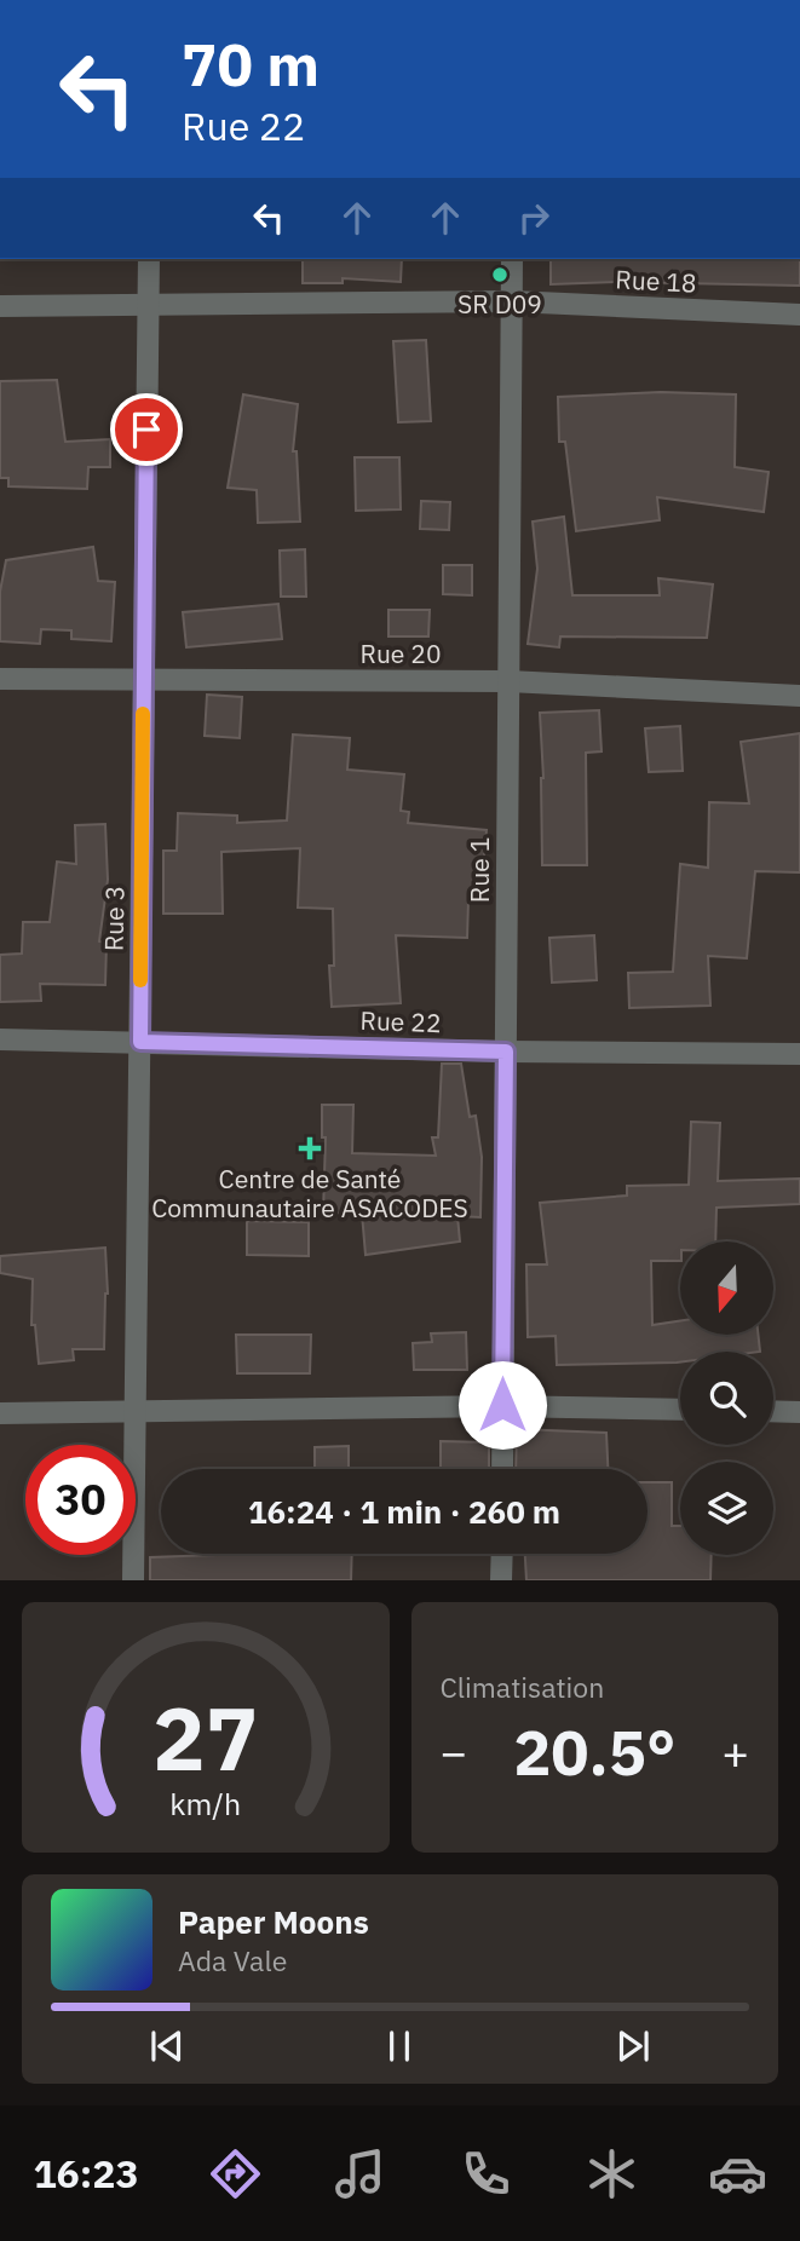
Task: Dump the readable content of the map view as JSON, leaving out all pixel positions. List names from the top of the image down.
{
  "streets": {
    "street": [
      "Rue 18",
      "Rue 20",
      "Rue 1",
      "Rue 3",
      "Rue 22"
    ]
  },
  "crossings": [
    ["Rue 18", "Rue 1"],
    ["Rue 18", "Rue 3"],
    ["Rue 20", "Rue 1"],
    ["Rue 20", "Rue 3"],
    ["Rue 1", "Rue 22"],
    ["Rue 3", "Rue 22"]
  ],
  "places": {
    "other": ["SR D09"],
    "health": ["Centre de Santé Communautaire ASACODES"]
  },
  "north": "bottom",
  "page": {
    "turn": ["70 m", "Rue 22"],
    "limit": "30",
    "trip": "16:24 · 1 min · 260 m",
    "tile": "Climatisation",
    "heat": ["−", "20.5°", "+"],
    "song": ["Paper Moons", "Ada Vale"],
    "tabs": "16:23",
    "gauge": ["27", "km/h"]
  }
}
